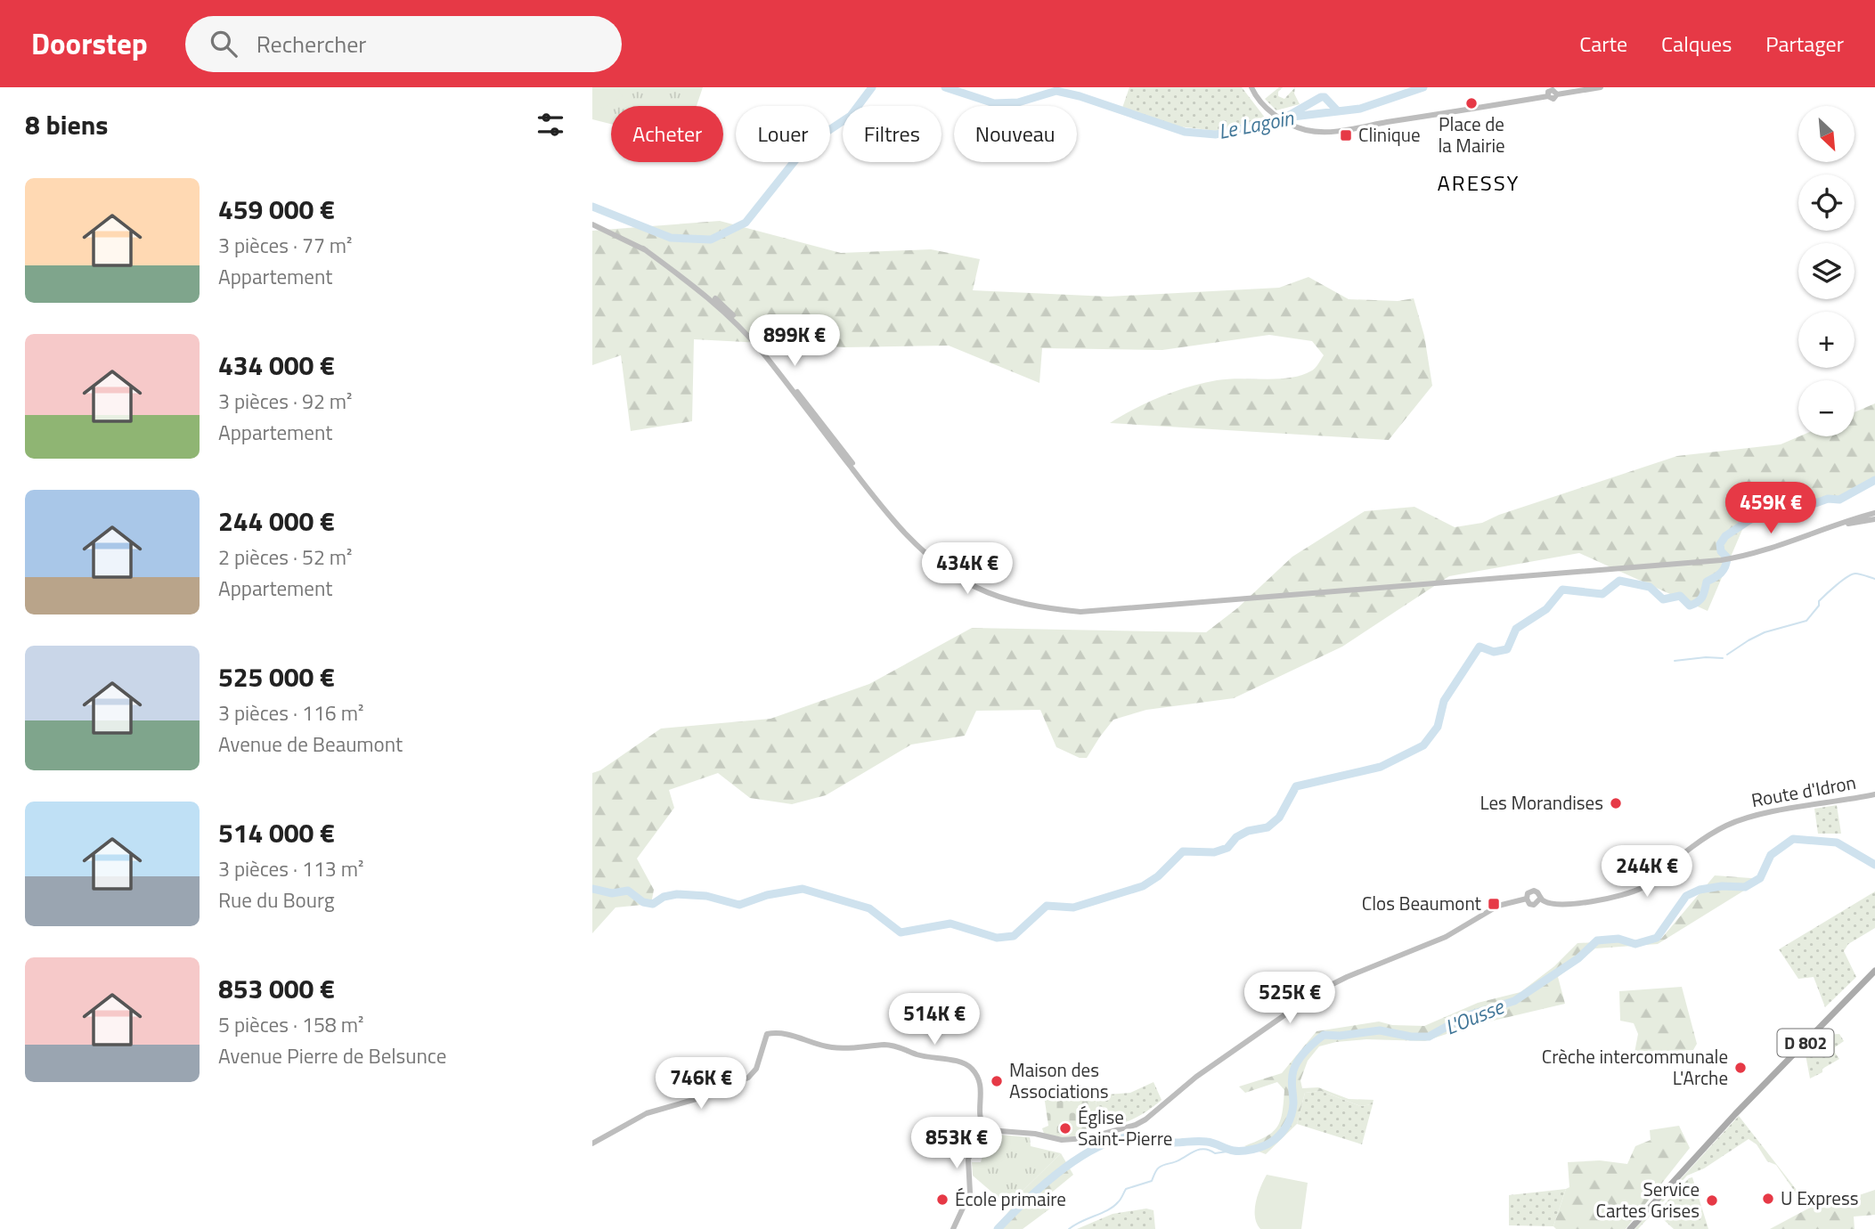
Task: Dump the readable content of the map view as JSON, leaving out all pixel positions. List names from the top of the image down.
{
  "streets": {
    "main road": ["Route d'Idron", "D 802"]
  },
  "districts": ["ARESSY"],
  "water": ["Le Lagoin", "L'Ousse"],
  "places": {
    "other": [
      "Place de la Mairie",
      "Les Morandises",
      "Crèche intercommunale L'Arche",
      "Maison des Associations",
      "Église Saint-Pierre",
      "U Express",
      "École primaire",
      "Service Cartes Grises"
    ],
    "transit": ["Clinique", "Clos Beaumont"]
  },
  "north": "bottom right",
  "page": {
    "header": "Doorstep",
    "search": "Rechercher",
    "nav": ["Carte", "Calques", "Partager"],
    "heading": "8 biens",
    "map_buttons": ["+", "−"],
    "chip": [
      "Acheter",
      "Louer",
      "Filtres",
      "Nouveau"
    ],
    "list": [
      {
        "name": "459 000 €",
        "note": "3 pièces · 77 m² · Appartement"
      },
      {
        "name": "434 000 €",
        "note": "3 pièces · 92 m² · Appartement"
      },
      {
        "name": "244 000 €",
        "note": "2 pièces · 52 m² · Appartement"
      },
      {
        "name": "525 000 €",
        "note": "3 pièces · 116 m² · Avenue de Beaumont"
      },
      {
        "name": "514 000 €",
        "note": "3 pièces · 113 m² · Rue du Bourg"
      },
      {
        "name": "853 000 €",
        "note": "5 pièces · 158 m² · Avenue Pierre de Belsunce"
      }
    ],
    "price": [
      "899K €",
      "459K €",
      "434K €",
      "244K €",
      "525K €",
      "514K €",
      "746K €",
      "853K €"
    ]
  }
}
